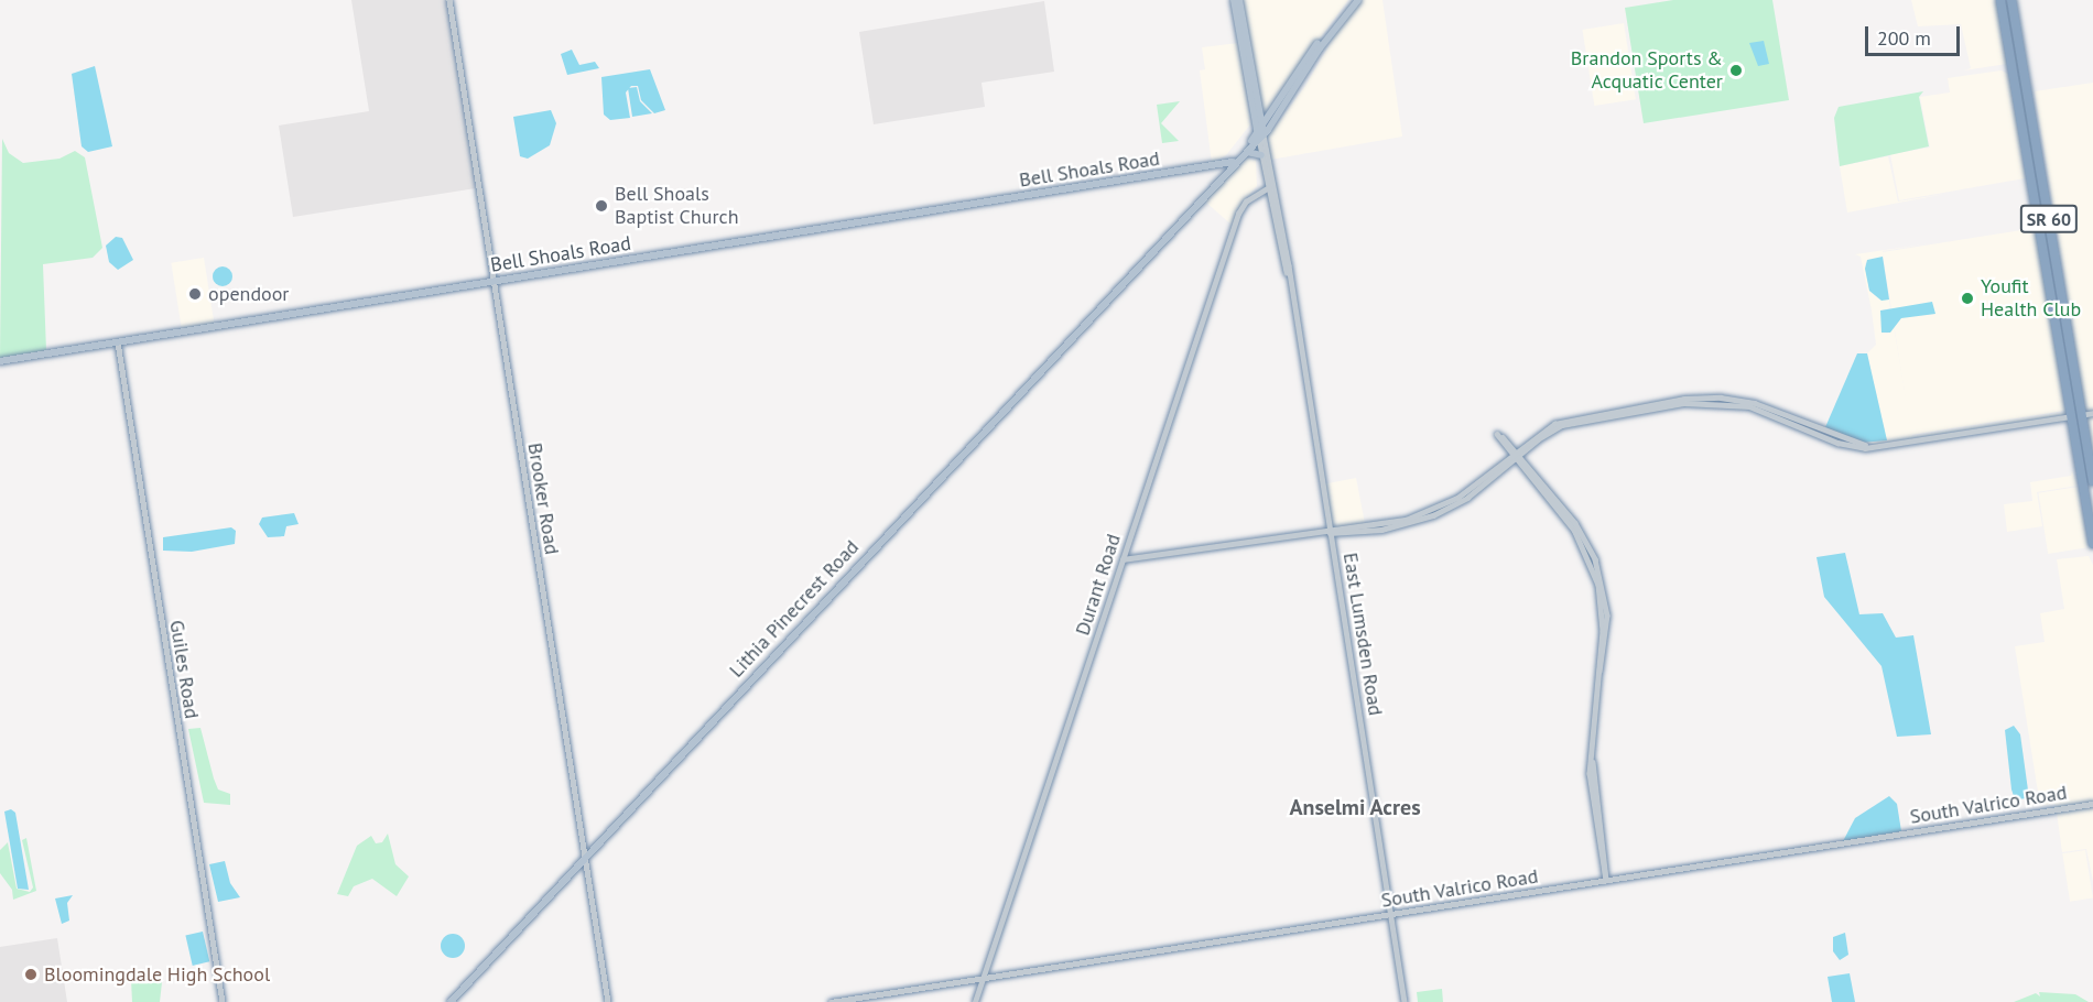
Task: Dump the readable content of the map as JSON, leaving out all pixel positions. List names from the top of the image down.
{
  "streets": {
    "highway": ["SR 60"],
    "main road": ["Bell Shoals Road", "Lithia Pinecrest Road", "East Lumsden Road"],
    "street": [
      "Brooker Road",
      "Durant Road",
      "Guiles Road",
      "South Valrico Road"
    ]
  },
  "crossings": [
    ["Bell Shoals Road", "Brooker Road"],
    ["Bell Shoals Road", "Lithia Pinecrest Road"],
    ["Bell Shoals Road", "Guiles Road"],
    ["Brooker Road", "Lithia Pinecrest Road"],
    ["Durant Road", "East Lumsden Road"],
    ["Durant Road", "South Valrico Road"],
    ["Lithia Pinecrest Road", "East Lumsden Road"],
    ["East Lumsden Road", "South Valrico Road"]
  ],
  "districts": ["Anselmi Acres"],
  "places": [
    "Brandon Sports & Acquatic Center",
    "Bell Shoals Baptist Church",
    "opendoor",
    "Youfit Health Club",
    "Bloomingdale High School"
  ],
  "scale_bar": "200 m"
}
